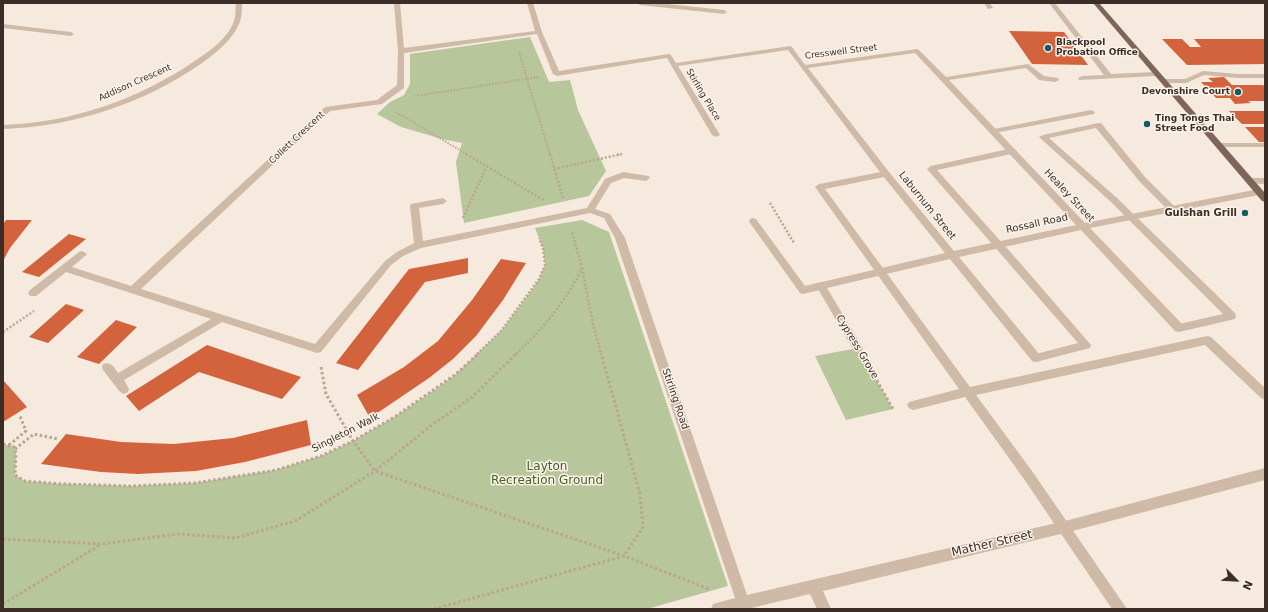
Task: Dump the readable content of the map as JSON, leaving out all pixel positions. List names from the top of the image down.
{
  "streets": {
    "street": [
      "Cresswell Street",
      "Addison Crescent",
      "Stirling Place",
      "Collett Crescent",
      "Healey Street",
      "Laburnum Street",
      "Rossall Road",
      "Cypress Grove",
      "Stirling Road",
      "Mather Street"
    ],
    "path": ["Singleton Walk"]
  },
  "crossings": [
    ["Cresswell Street", "Stirling Place"],
    ["Cresswell Street", "Healey Street"],
    ["Cresswell Street", "Laburnum Street"],
    ["Healey Street", "Rossall Road"],
    ["Laburnum Street", "Rossall Road"],
    ["Rossall Road", "Cypress Grove"],
    ["Stirling Road", "Mather Street"]
  ],
  "parks": ["Layton Recreation Ground"],
  "places": [
    "Blackpool Probation Office",
    "Devonshire Court",
    "Ting Tongs Thai Street Food",
    "Gulshan Grill"
  ],
  "north": "bottom right"
}
